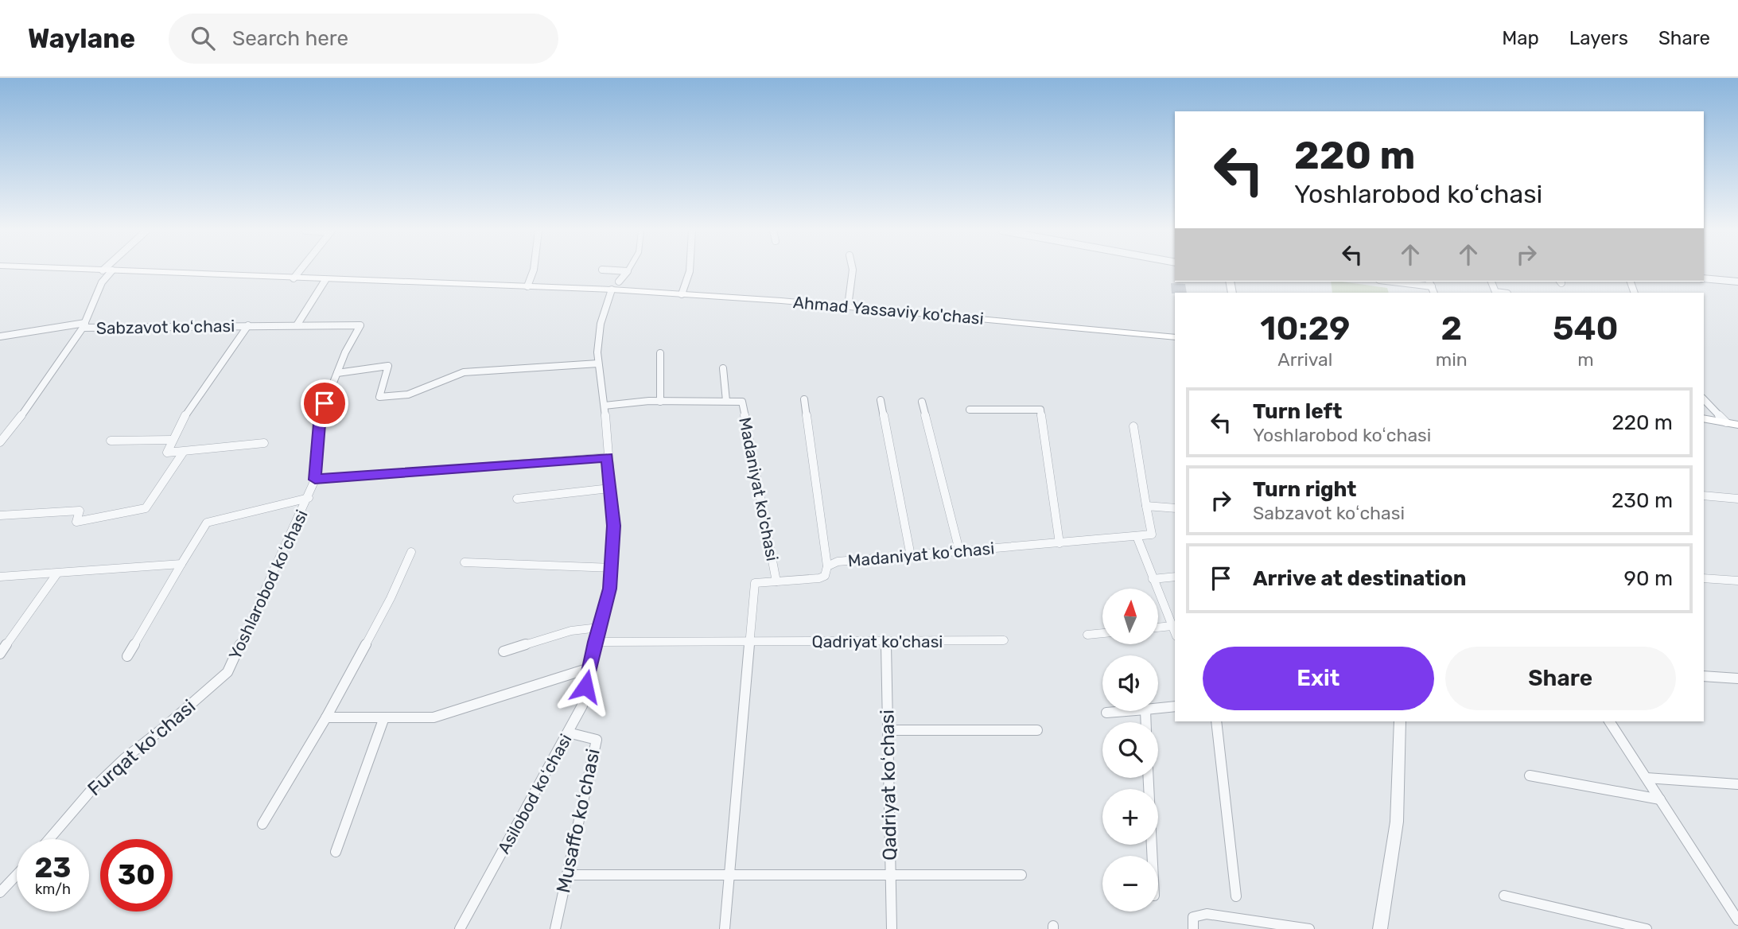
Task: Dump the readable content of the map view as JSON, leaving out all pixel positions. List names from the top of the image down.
{
  "streets": {
    "main road": ["Ahmad Yassaviy ko'chasi"],
    "street": [
      "Sabzavot koʻchasi",
      "Madaniyat ko'chasi",
      "Madaniyat koʻchasi",
      "Yoshlarobod koʻchasi",
      "Qadriyat ko'chasi",
      "Furqat koʻchasi",
      "Qadriyat koʻchasi",
      "Asilobod koʻchasi",
      "Musaffo koʻchasi"
    ]
  },
  "crossings": [
    ["Ahmad Yassaviy ko'chasi", "Asilobod koʻchasi"],
    ["Sabzavot koʻchasi", "Yoshlarobod koʻchasi"],
    ["Madaniyat ko'chasi", "Madaniyat koʻchasi"],
    ["Madaniyat ko'chasi", "Asilobod koʻchasi"],
    ["Madaniyat koʻchasi", "Qadriyat ko'chasi"],
    ["Yoshlarobod koʻchasi", "Furqat koʻchasi"],
    ["Qadriyat ko'chasi", "Qadriyat koʻchasi"],
    ["Qadriyat ko'chasi", "Asilobod koʻchasi"],
    ["Asilobod koʻchasi", "Musaffo koʻchasi"]
  ],
  "north": "top",
  "page": {
    "header": "Waylane",
    "search": "Search here",
    "nav": ["Map", "Layers", "Share"],
    "turn": ["220 m", "Yoshlarobod koʻchasi"],
    "eta": [
      "10:29",
      "Arrival",
      "2",
      "min",
      "540",
      "m"
    ],
    "list": [
      {
        "name": "Turn left",
        "note": "Yoshlarobod koʻchasi",
        "value": "220 m"
      },
      {
        "name": "Turn right",
        "note": "Sabzavot koʻchasi",
        "value": "230 m"
      },
      {
        "name": "Arrive at destination",
        "value": "90 m"
      }
    ],
    "map_buttons": ["+", "−"],
    "buttons": ["Exit", "Share"],
    "speed": "23 km/h",
    "limit": "30"
  }
}
